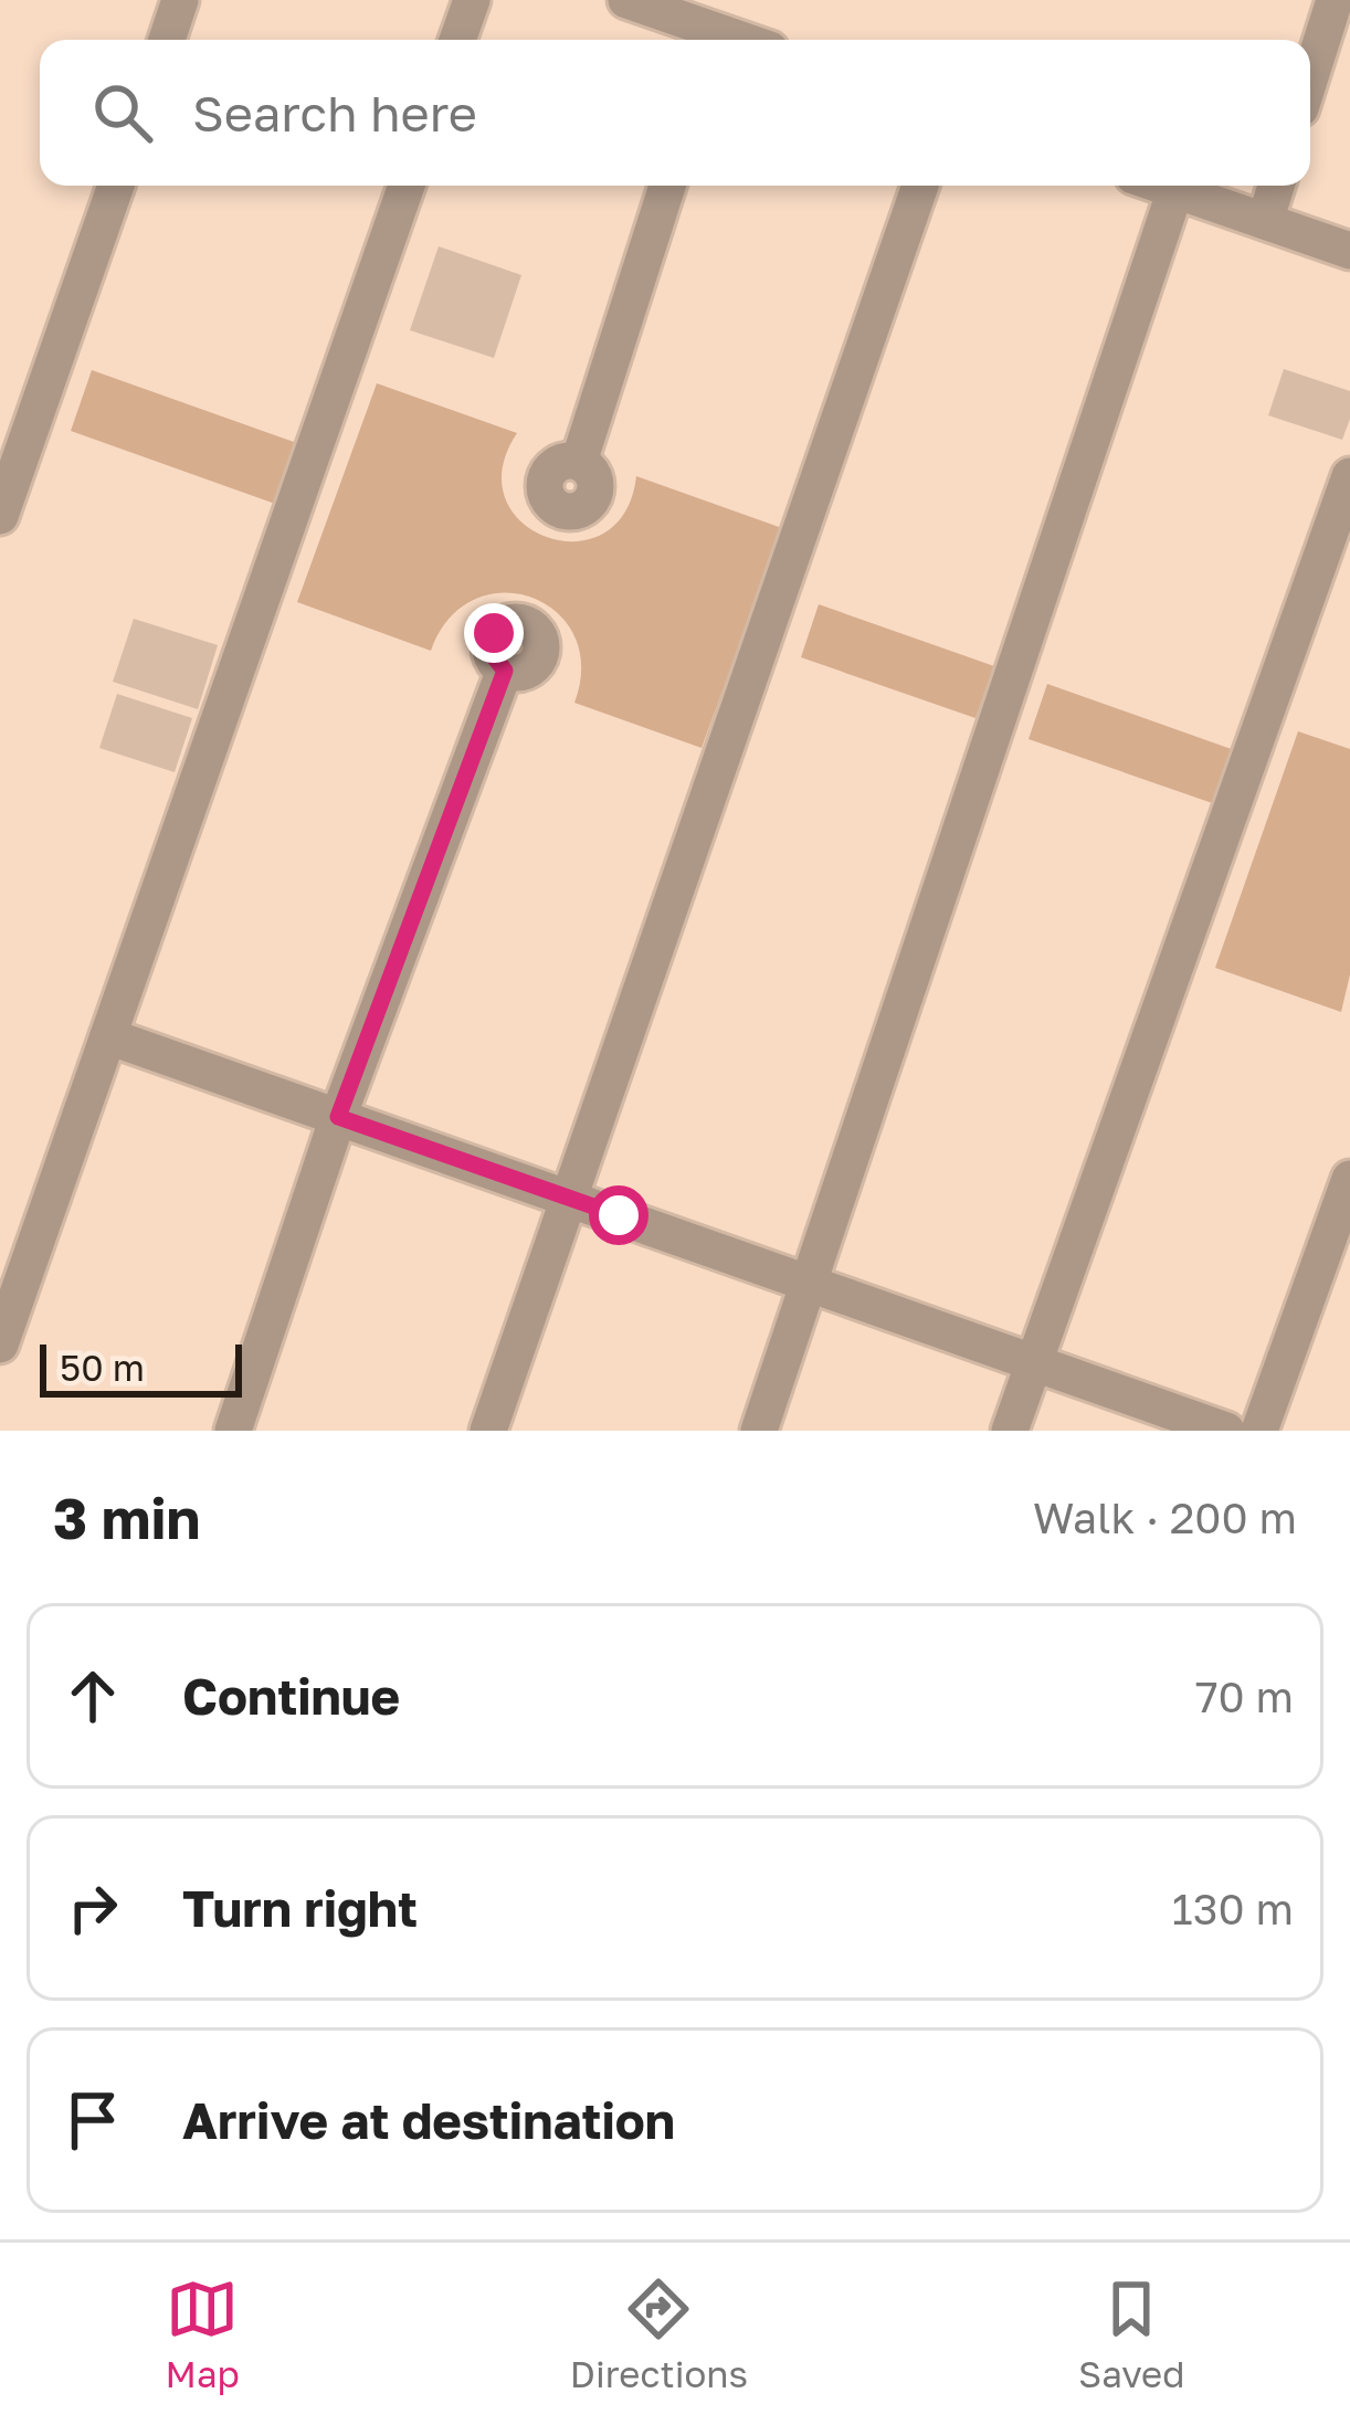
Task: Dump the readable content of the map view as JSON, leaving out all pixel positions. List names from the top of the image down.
{
  "scale_bar": "50 m",
  "page": {
    "search": "Search here",
    "scale": "50 m",
    "heading": ["3 min", "Walk · 200 m"],
    "list": [
      ["Continue", "70 m"],
      ["Turn right", "130 m"],
      "Arrive at destination"
    ],
    "nav": ["Map", "Directions", "Saved"]
  }
}
